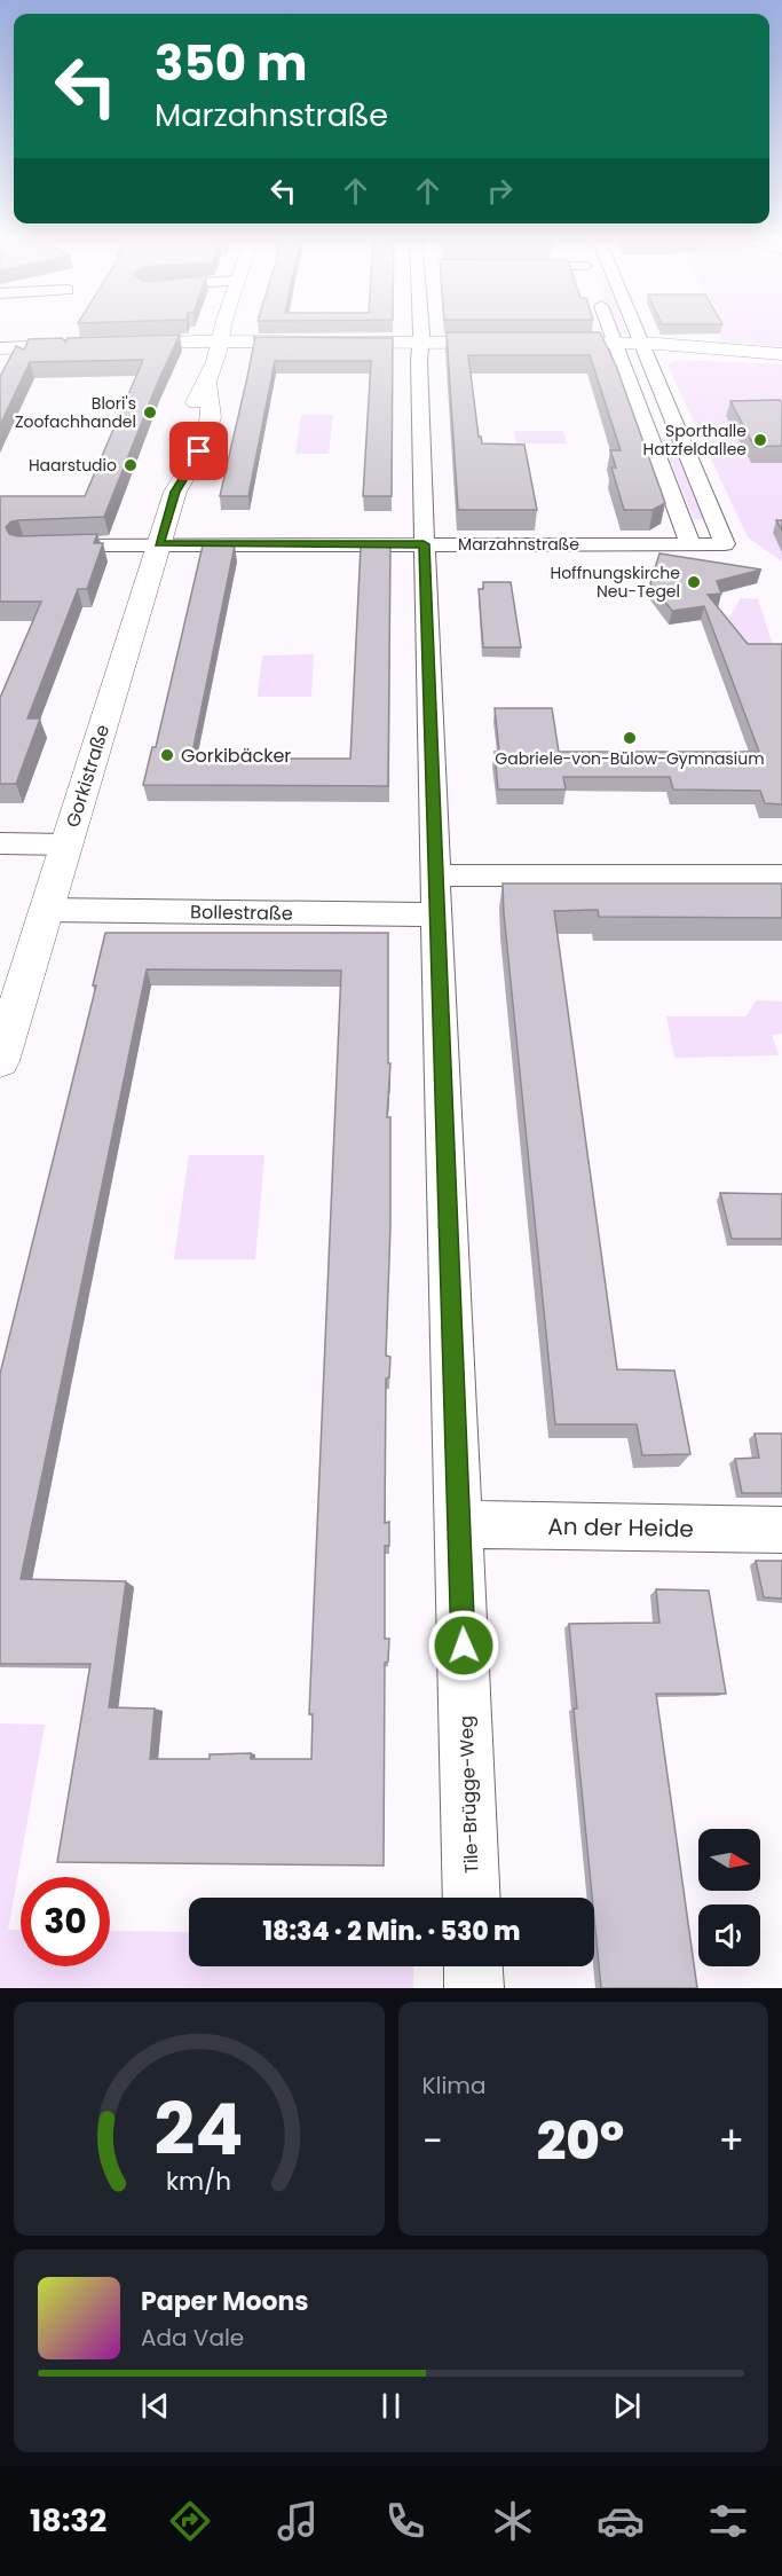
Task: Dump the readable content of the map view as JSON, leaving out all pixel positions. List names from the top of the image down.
{
  "streets": {
    "main road": ["Gorkistraße"],
    "street": [
      "Marzahnstraße",
      "Bollestraße",
      "An der Heide",
      "Tile-Brügge-Weg"
    ]
  },
  "crossings": [
    ["Marzahnstraße", "Gorkistraße"],
    ["Marzahnstraße", "Tile-Brügge-Weg"],
    ["Gorkistraße", "Bollestraße"],
    ["Bollestraße", "Tile-Brügge-Weg"],
    ["An der Heide", "Tile-Brügge-Weg"]
  ],
  "places": [
    "Blori's Zoofachhandel",
    "Sporthalle Hatzfeldallee",
    "Haarstudio",
    "Hoffnungskirche Neu-Tegel",
    "Gabriele-von-Bülow-Gymnasium",
    "Gorkibäcker"
  ],
  "north": "right",
  "page": {
    "turn": ["350 m", "Marzahnstraße"],
    "limit": "30",
    "trip": "18:34 · 2 Min. · 530 m",
    "tile": "Klima",
    "heat": ["−", "20°", "+"],
    "song": ["Paper Moons", "Ada Vale"],
    "tabs": "18:32",
    "gauge": ["24", "km/h"]
  }
}
